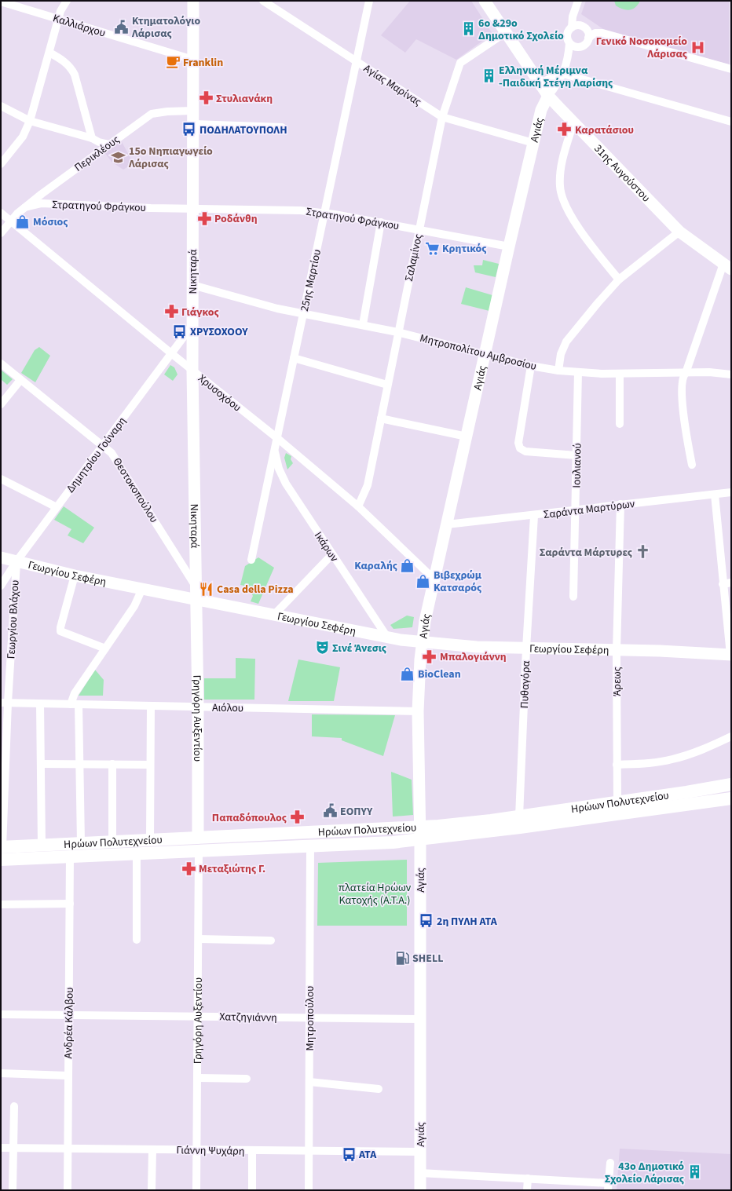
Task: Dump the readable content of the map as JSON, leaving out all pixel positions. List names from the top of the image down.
{
  "streets": {
    "main road": ["Ηρώων Πολυτεχνείου"],
    "street": [
      "Καλλιάρχου",
      "Αγίας Μαρίνας",
      "Αγιάς",
      "Περικλέους",
      "31ης Αυγούστου",
      "Στρατηγού Φράγκου",
      "Σαλαμίνος",
      "Νικηταρά",
      "25ης Μαρτίου",
      "Μητροπολίτου Αμβροσίου",
      "Χρυσοχόου",
      "Δημητρίου Γούναρη",
      "Ιουλιανού",
      "Θεοτοκοπούλου",
      "Σαράντα Μαρτύρων",
      "Ικάρων",
      "Γεωργίου Σεφέρη",
      "Γεωργίου Βλάχου",
      "Άρεως",
      "Πυθαγόρα",
      "Αιόλου",
      "Γρηγόρη Αυξεντίου",
      "Χατζηγιάννη",
      "Μητροπούλου",
      "Ανδρέα Κάλβου",
      "Γιάννη Ψυχάρη"
    ]
  },
  "crossings": [
    ["Καλλιάρχου", "Νικηταρά"],
    ["Αγίας Μαρίνας", "Αγιάς"],
    ["Αγίας Μαρίνας", "Σαλαμίνος"],
    ["Αγίας Μαρίνας", "25ης Μαρτίου"],
    ["Αγιάς", "31ης Αυγούστου"],
    ["Αγιάς", "Στρατηγού Φράγκου"],
    ["Αγιάς", "Μητροπολίτου Αμβροσίου"],
    ["Αγιάς", "Χρυσοχόου"],
    ["Αγιάς", "Σαράντα Μαρτύρων"],
    ["Αγιάς", "Γεωργίου Σεφέρη"],
    ["Αγιάς", "Αιόλου"],
    ["Αγιάς", "Ηρώων Πολυτεχνείου"],
    ["Αγιάς", "Χατζηγιάννη"],
    ["Αγιάς", "Γιάννη Ψυχάρη"],
    ["Περικλέους", "Στρατηγού Φράγκου"],
    ["Περικλέους", "Νικηταρά"],
    ["Περικλέους", "Χρυσοχόου"],
    ["31ης Αυγούστου", "Σαλαμίνος"],
    ["Στρατηγού Φράγκου", "Σαλαμίνος"],
    ["Στρατηγού Φράγκου", "Νικηταρά"],
    ["Στρατηγού Φράγκου", "25ης Μαρτίου"],
    ["Σαλαμίνος", "Μητροπολίτου Αμβροσίου"],
    ["Σαλαμίνος", "Χρυσοχόου"],
    ["Νικηταρά", "Μητροπολίτου Αμβροσίου"],
    ["Νικηταρά", "Χρυσοχόου"],
    ["Νικηταρά", "Δημητρίου Γούναρη"],
    ["Νικηταρά", "Θεοτοκοπούλου"],
    ["Νικηταρά", "Γεωργίου Σεφέρη"],
    ["Νικηταρά", "Γρηγόρη Αυξεντίου"],
    ["25ης Μαρτίου", "Μητροπολίτου Αμβροσίου"],
    ["25ης Μαρτίου", "Χρυσοχόου"],
    ["25ης Μαρτίου", "Ικάρων"],
    ["Μητροπολίτου Αμβροσίου", "Ιουλιανού"],
    ["Χρυσοχόου", "Δημητρίου Γούναρη"],
    ["Δημητρίου Γούναρη", "Θεοτοκοπούλου"],
    ["Δημητρίου Γούναρη", "Γεωργίου Σεφέρη"],
    ["Δημητρίου Γούναρη", "Γεωργίου Βλάχου"],
    ["Ιουλιανού", "Σαράντα Μαρτύρων"],
    ["Σαράντα Μαρτύρων", "Άρεως"],
    ["Σαράντα Μαρτύρων", "Πυθαγόρα"],
    ["Ικάρων", "Γεωργίου Σεφέρη"],
    ["Γεωργίου Σεφέρη", "Γεωργίου Βλάχου"],
    ["Γεωργίου Σεφέρη", "Άρεως"],
    ["Γεωργίου Σεφέρη", "Πυθαγόρα"],
    ["Γεωργίου Σεφέρη", "Γρηγόρη Αυξεντίου"],
    ["Γεωργίου Βλάχου", "Αιόλου"],
    ["Γεωργίου Βλάχου", "Ηρώων Πολυτεχνείου"],
    ["Άρεως", "Ηρώων Πολυτεχνείου"],
    ["Πυθαγόρα", "Ηρώων Πολυτεχνείου"],
    ["Αιόλου", "Γρηγόρη Αυξεντίου"],
    ["Γρηγόρη Αυξεντίου", "Ηρώων Πολυτεχνείου"],
    ["Γρηγόρη Αυξεντίου", "Χατζηγιάννη"],
    ["Γρηγόρη Αυξεντίου", "Γιάννη Ψυχάρη"],
    ["Ηρώων Πολυτεχνείου", "Μητροπούλου"],
    ["Ηρώων Πολυτεχνείου", "Ανδρέα Κάλβου"],
    ["Χατζηγιάννη", "Μητροπούλου"],
    ["Χατζηγιάννη", "Ανδρέα Κάλβου"],
    ["Μητροπούλου", "Γιάννη Ψυχάρη"],
    ["Ανδρέα Κάλβου", "Γιάννη Ψυχάρη"]
  ],
  "parks": ["πλατεία Ηρώων Κατοχής (Α.Τ.Α.)"],
  "places": {
    "public building": ["Κτηματολόγιο Λάρισας", "ΕΟΠΥΥ"],
    "building": ["6ο &29ο Δημοτικό Σχολείο", "Ελληνική Μέριμνα -Παιδική Στέγη Λαρίσης", "43ο Δημοτικό Σχολείο Λάρισας"],
    "hospital": ["Γενικό Νοσοκομείο Λάρισας"],
    "cafe": ["Franklin"],
    "pharmacy": [
      "Στυλιανάκη",
      "Καρατάσιου",
      "Ροδάνθη",
      "Γιάγκος",
      "Μπαλογιάννη",
      "Παπαδόπουλος",
      "Μεταξιώτης Γ."
    ],
    "bus stop": [
      "ΠΟΔΗΛΑΤΟΥΠΟΛΗ",
      "ΧΡΥΣΟΧΟΟΥ",
      "2η ΠΥΛΗ ΑΤΑ",
      "ΑΤΑ"
    ],
    "school or university": ["15ο Νηπιαγωγείο Λάρισας"],
    "shop": [
      "Μόσιος",
      "Καραλής",
      "Βιβεχρώμ Κατσαρός",
      "BioClean"
    ],
    "supermarket": ["Κρητικός"],
    "church": ["Σαράντα Μάρτυρες"],
    "restaurant": ["Casa della Pizza"],
    "theatre": ["Σινέ Άνεσις"],
    "fuel station": ["SHELL"]
  }
}
